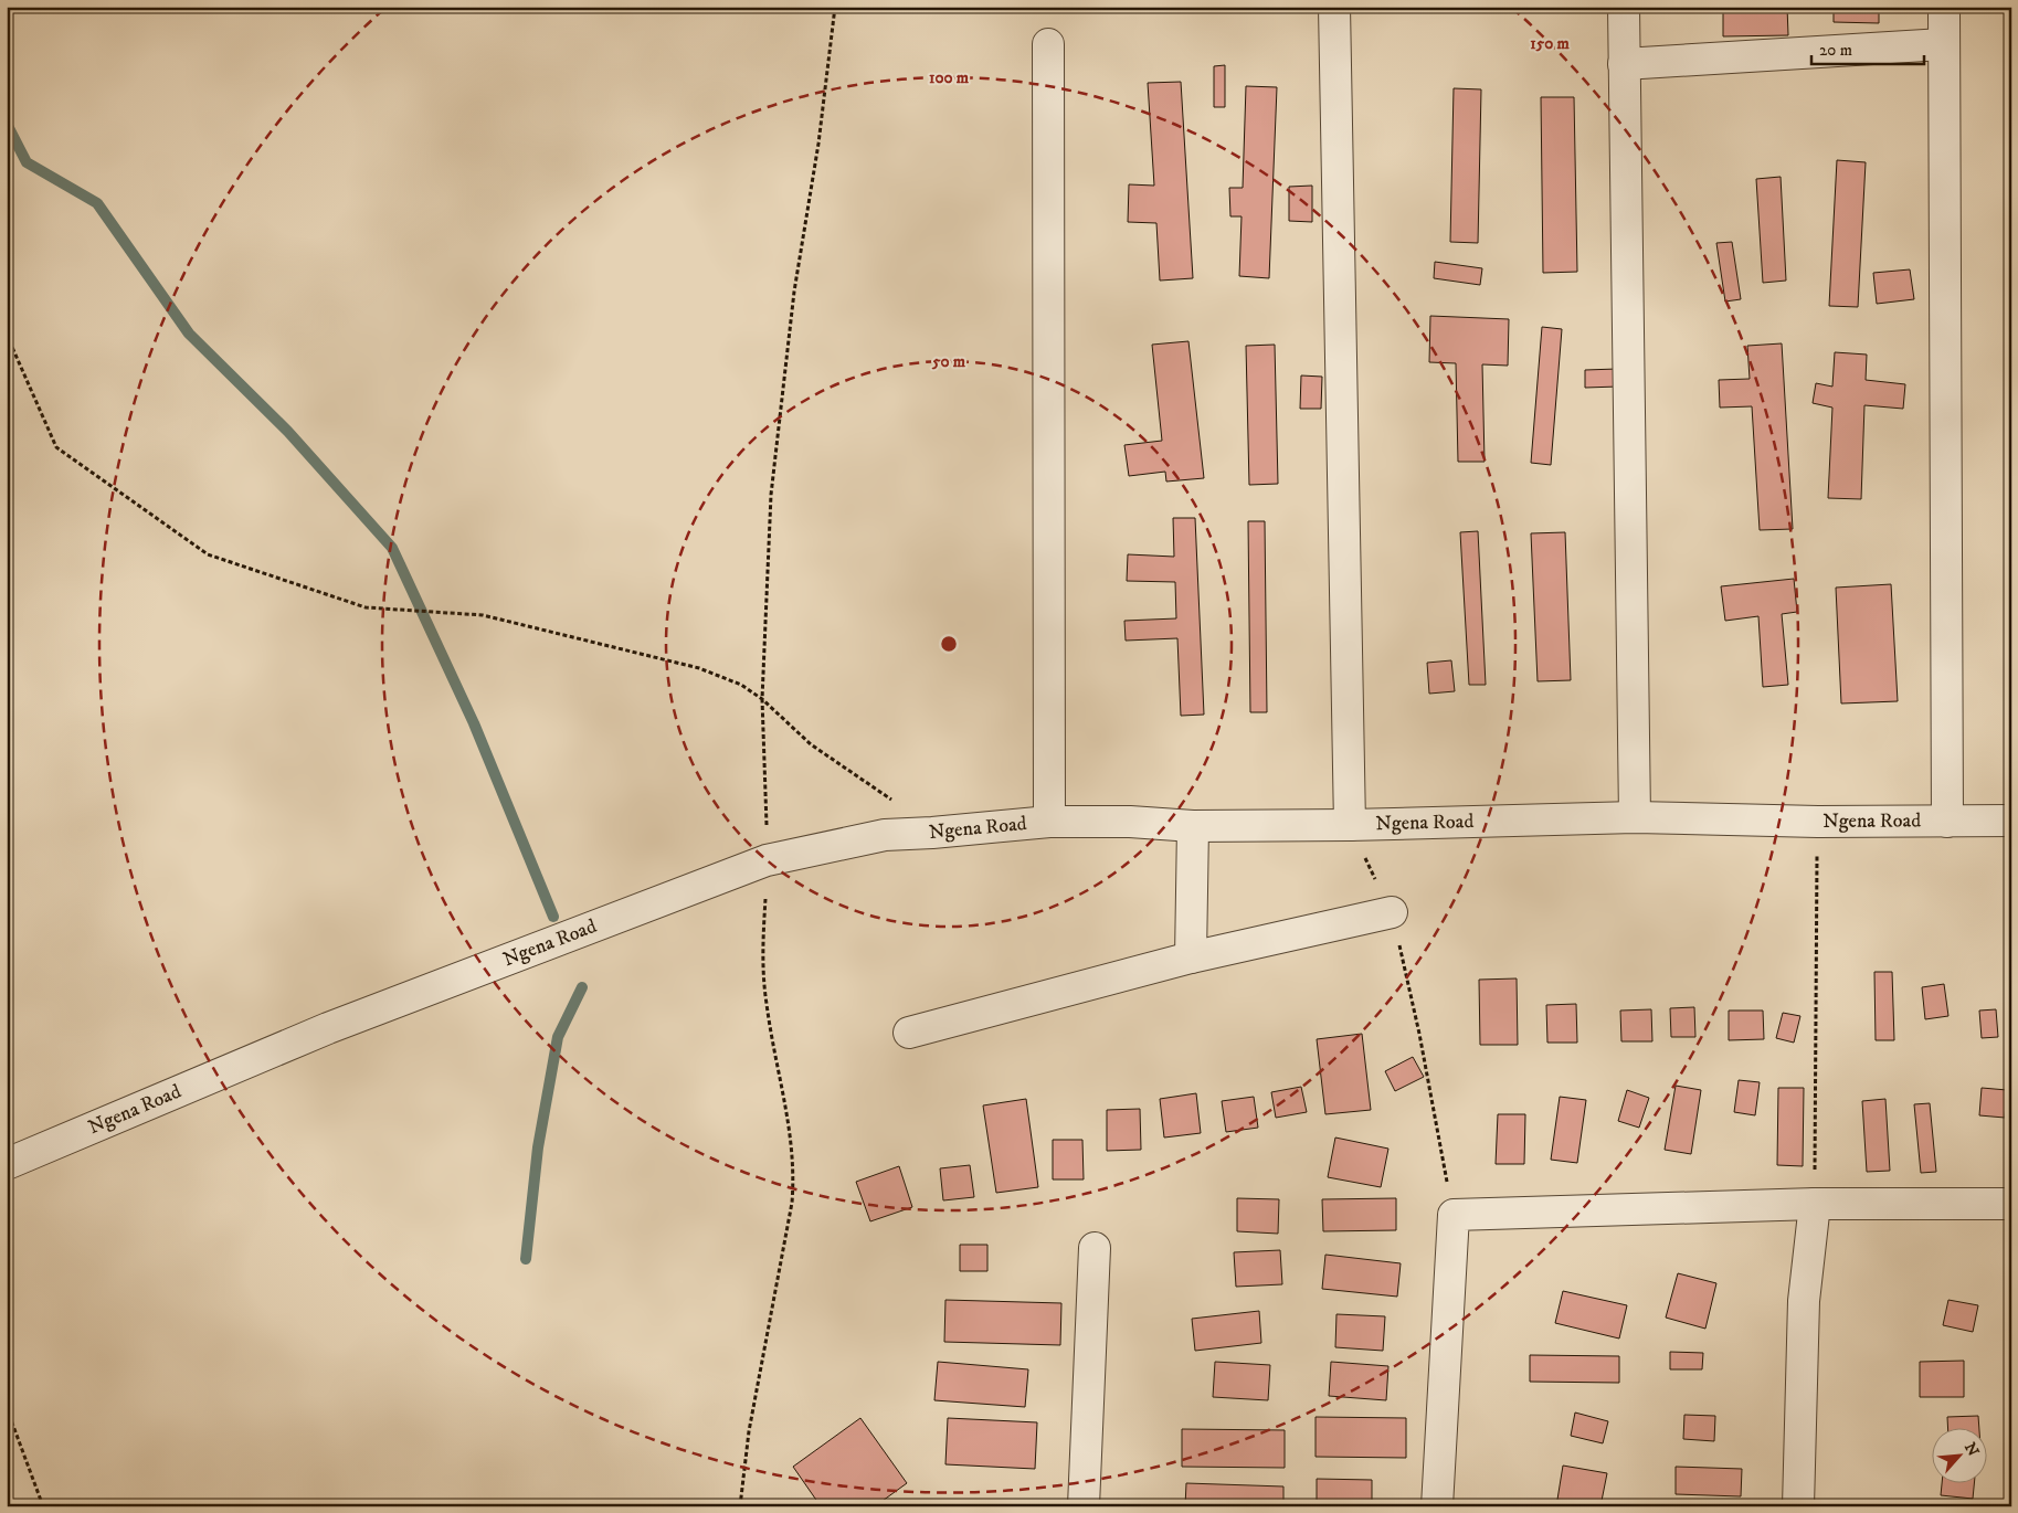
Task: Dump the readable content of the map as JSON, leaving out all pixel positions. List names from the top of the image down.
{
  "streets": {
    "street": ["Ngena Road"]
  },
  "scale_bar": "20 m",
  "north": "top right",
  "rings": ["150 m", "100 m", "50 m"]
}
